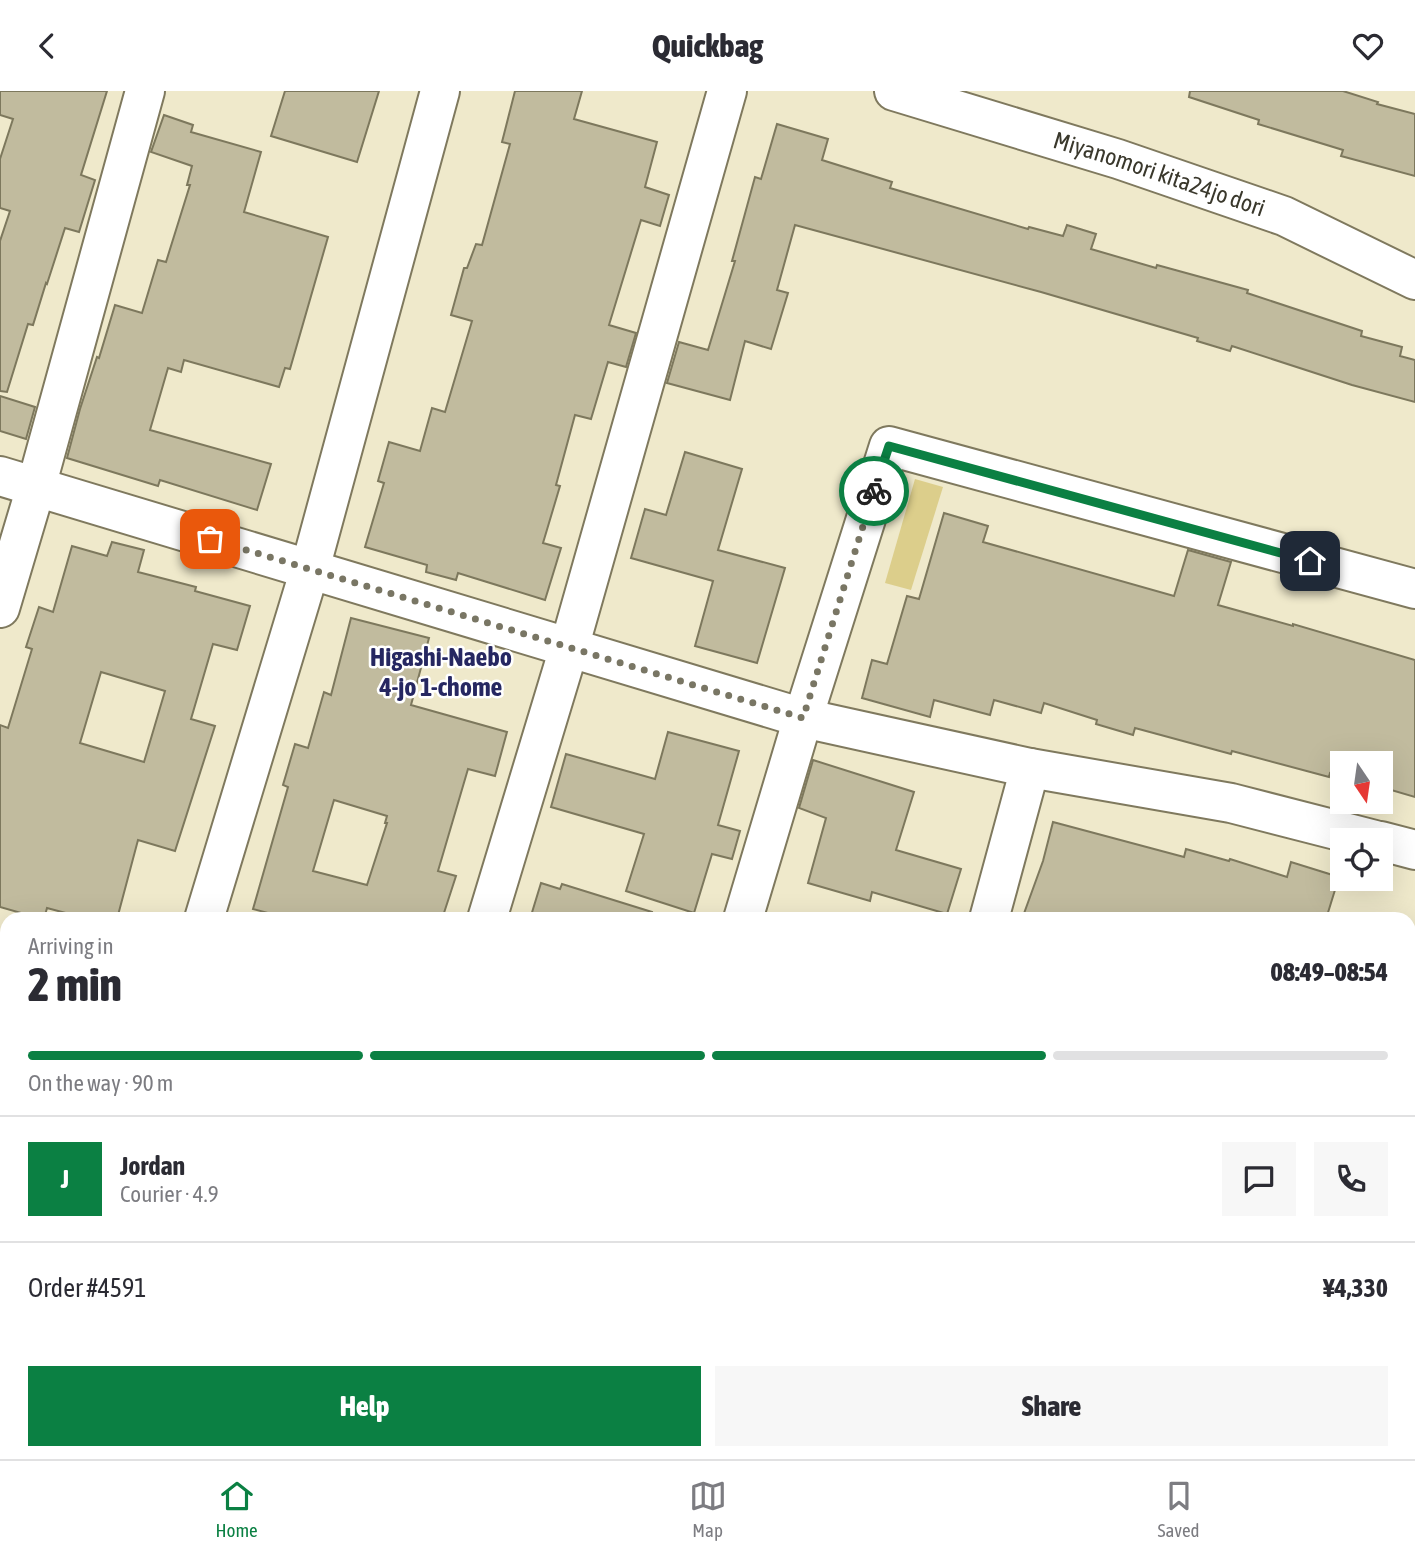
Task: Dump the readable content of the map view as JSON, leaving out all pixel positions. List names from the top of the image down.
{
  "streets": {
    "street": ["Miyanomori kita24jo dori"]
  },
  "districts": ["Higashi-Naebo 4-jo 1-chome"],
  "north": "bottom",
  "page": {
    "header": "Quickbag",
    "heading": ["2 min", "Arriving in", "08:49–08:54"],
    "panel": [
      "Jordan",
      "Courier · 4.9",
      "Order #4591",
      "¥4,330"
    ],
    "bar": "On the way · 90 m",
    "round": "J",
    "buttons": ["Help", "Share"],
    "tabs": ["Home", "Map", "Saved"]
  }
}
